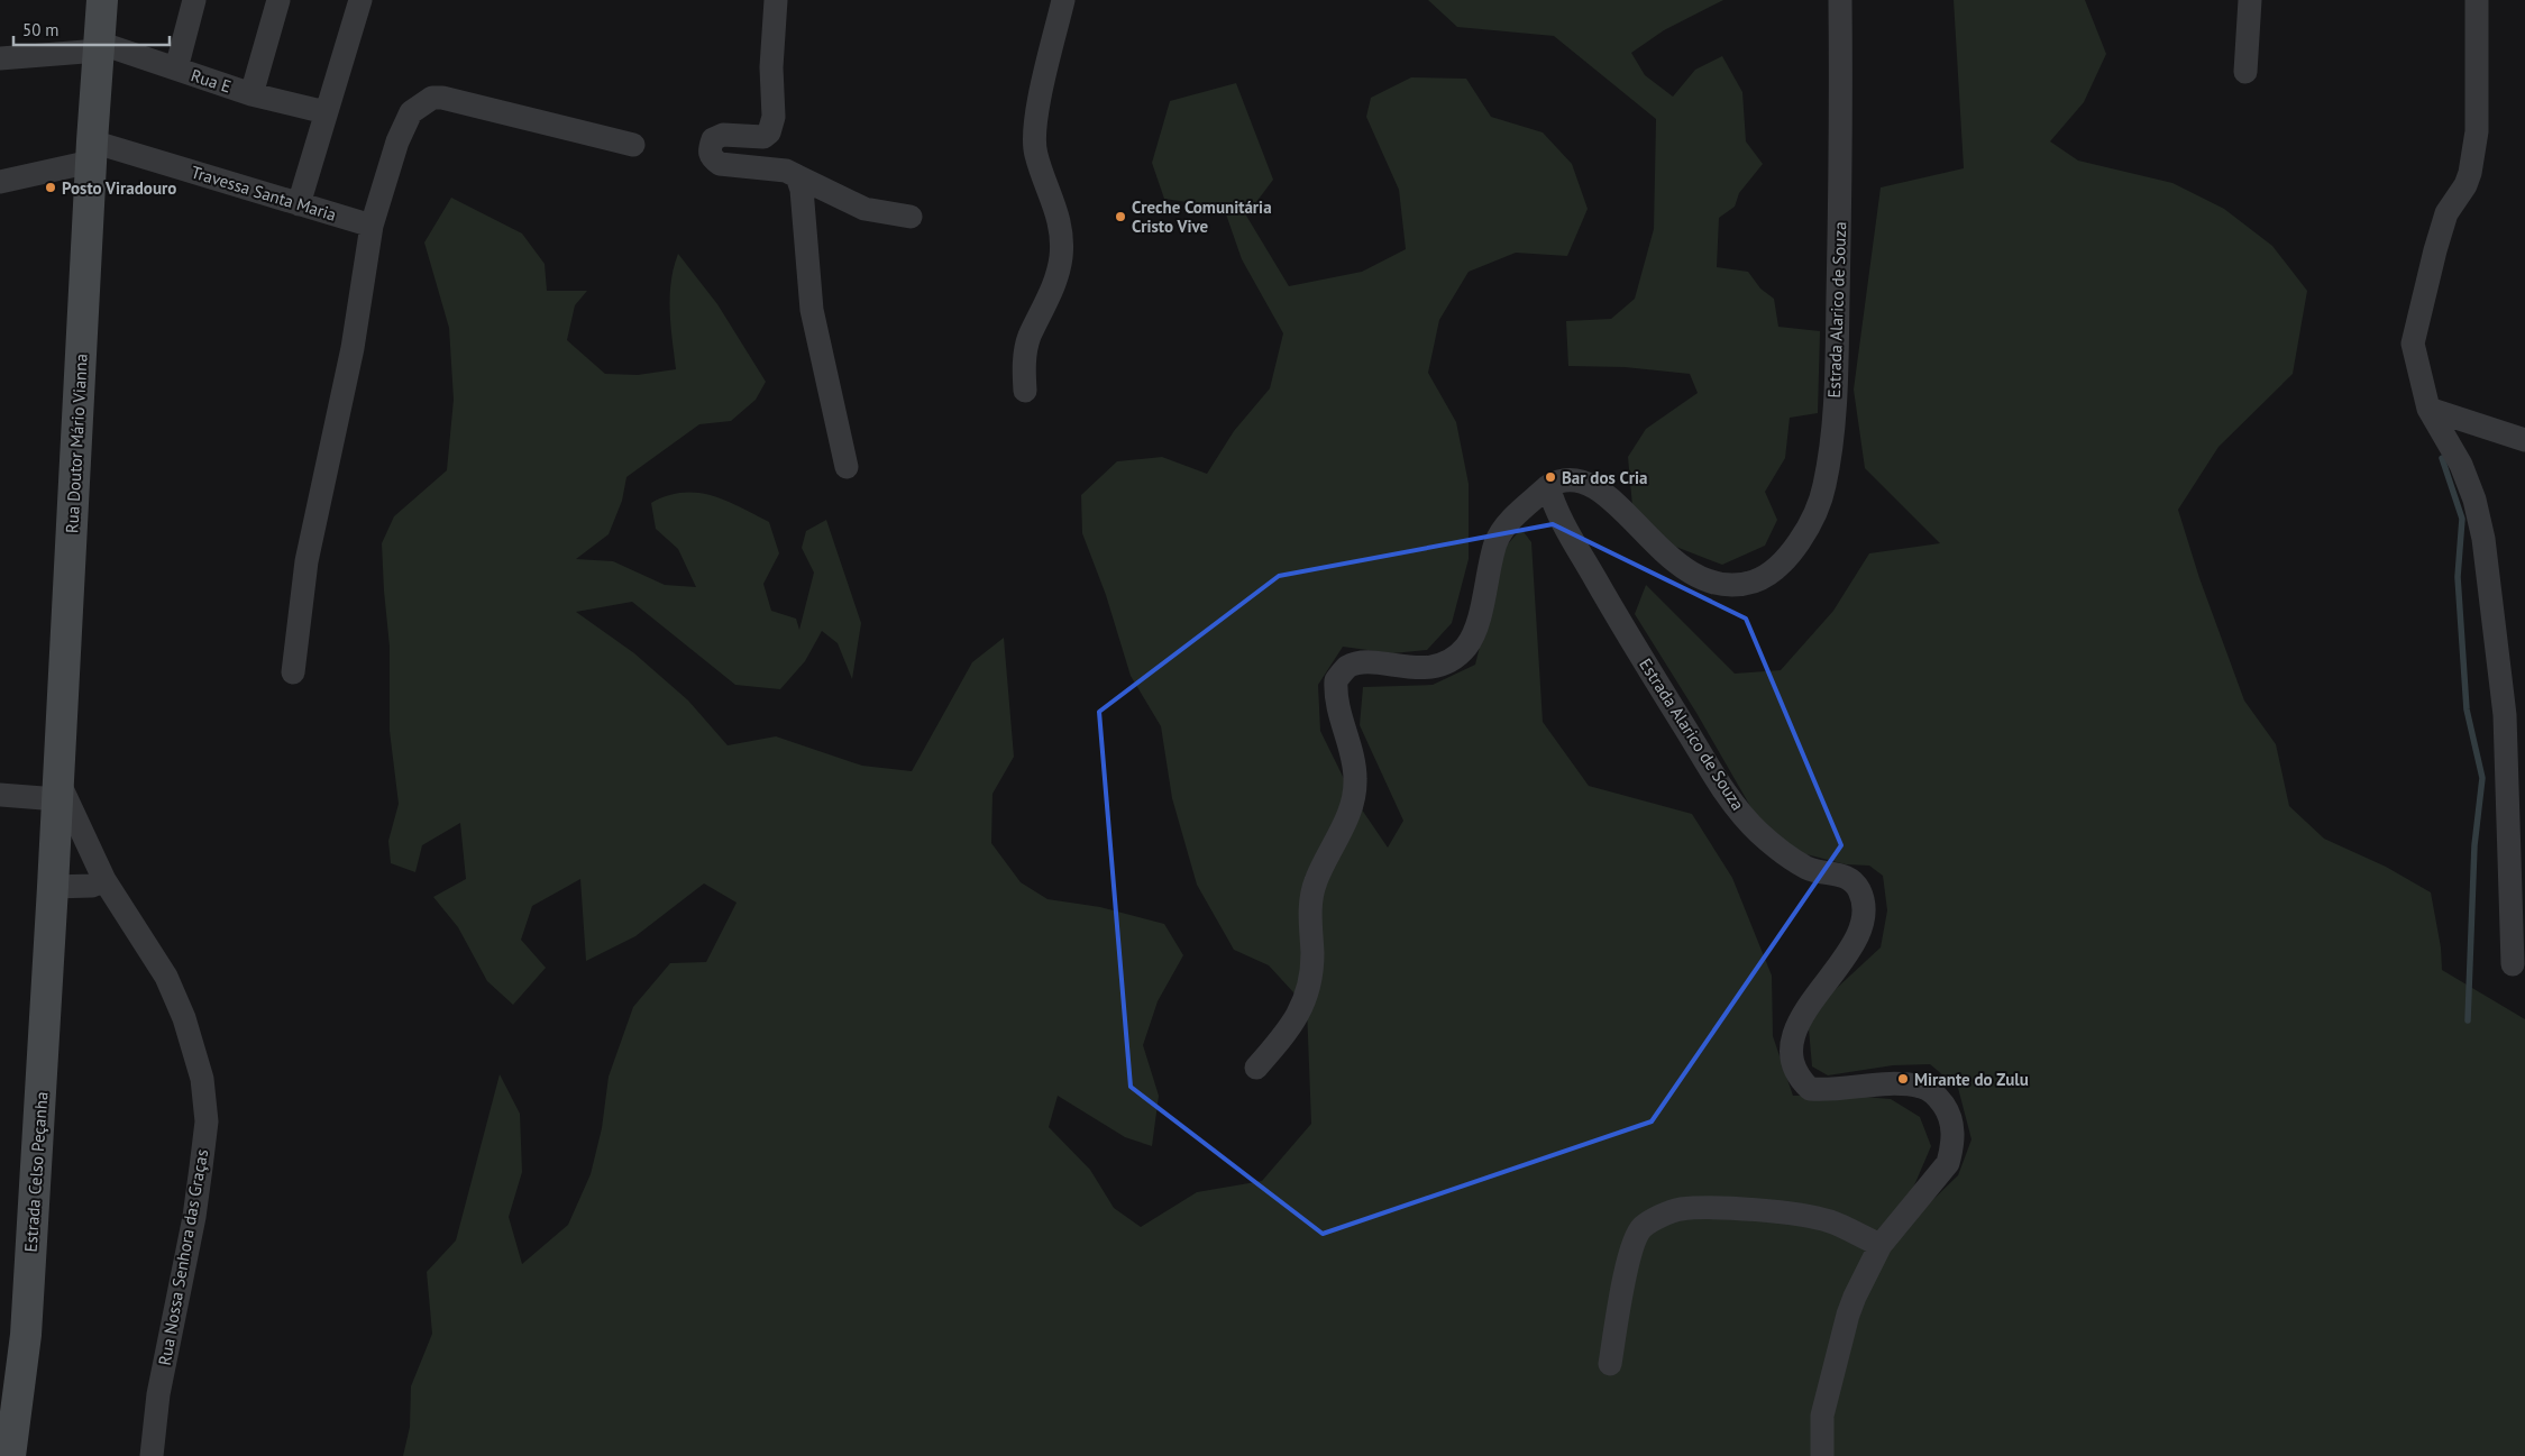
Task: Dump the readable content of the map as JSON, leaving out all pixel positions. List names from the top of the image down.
{
  "streets": {
    "main road": ["Rua Doutor Mário Vianna", "Estrada Celso Peçanha"],
    "street": [
      "Rua E",
      "Travessa Santa Maria",
      "Estrada Alarico de Souza",
      "Rua Nossa Senhora das Graças"
    ]
  },
  "crossings": [
    ["Rua E", "Rua Doutor Mário Vianna"],
    ["Travessa Santa Maria", "Rua Doutor Mário Vianna"],
    ["Rua Doutor Mário Vianna", "Estrada Celso Peçanha"],
    ["Rua Doutor Mário Vianna", "Rua Nossa Senhora das Graças"]
  ],
  "places": [
    "Posto Viradouro",
    "Creche Comunitária Cristo Vive",
    "Bar dos Cria",
    "Mirante do Zulu"
  ],
  "scale_bar": "50 m"
}
